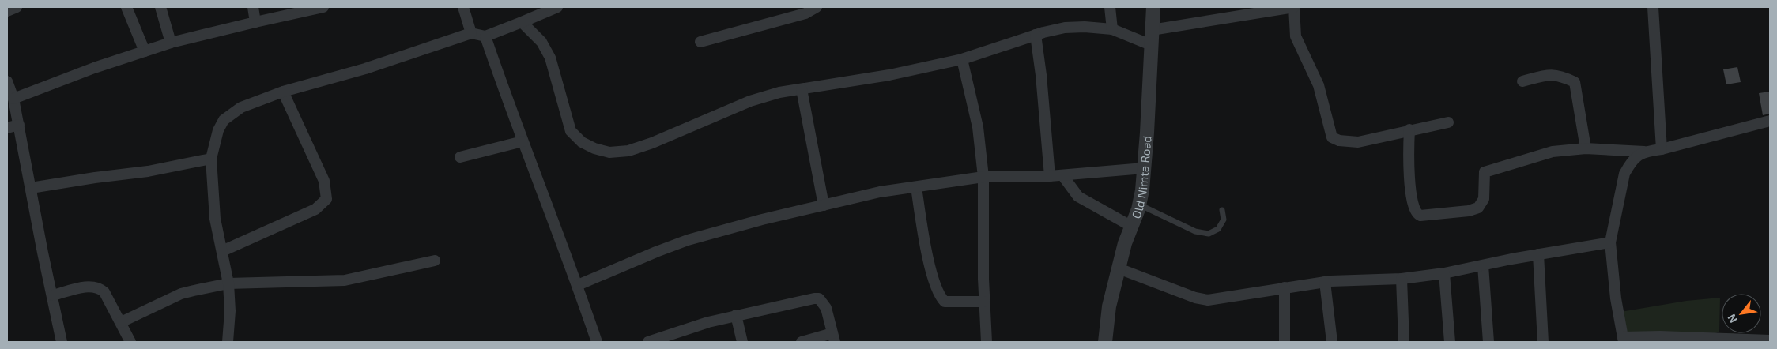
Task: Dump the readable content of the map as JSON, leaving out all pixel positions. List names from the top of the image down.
{
  "streets": {
    "street": ["Old Nimta Road"]
  },
  "north": "bottom left"
}
